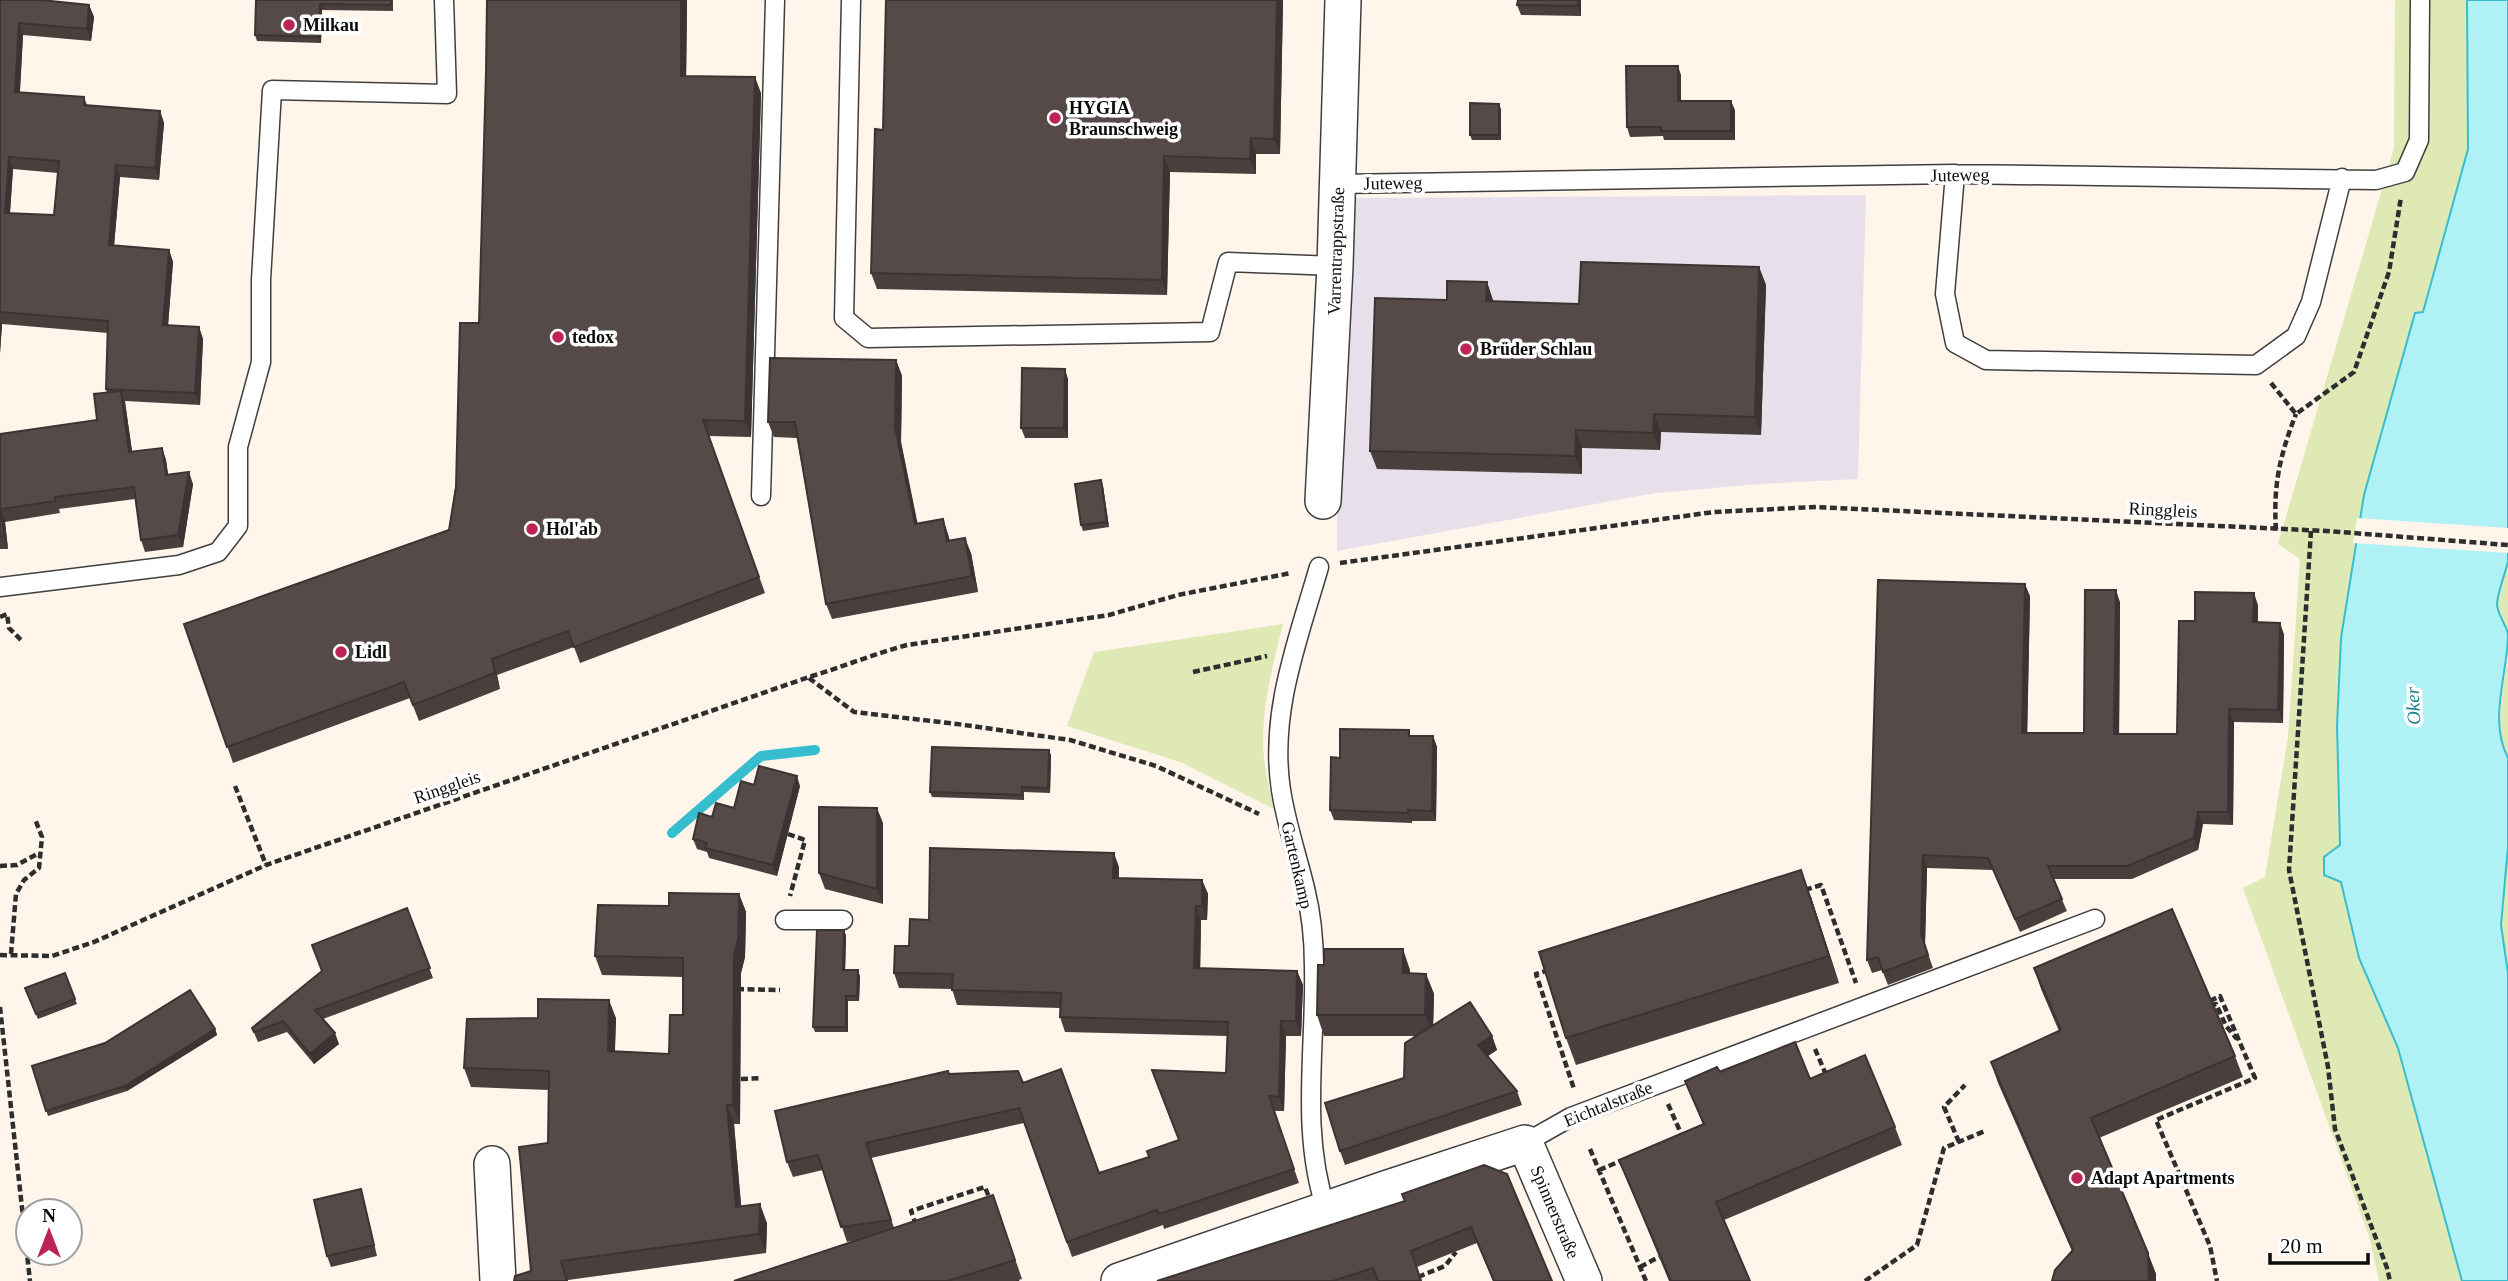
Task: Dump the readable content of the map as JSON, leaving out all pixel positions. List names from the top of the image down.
{
  "streets": {
    "street": ["Varrentrappstraße", "Eichtalstraße", "Spinnerstraße"],
    "lane": ["Juteweg", "Gartenkamp"],
    "path": ["Ringgleis"]
  },
  "crossings": [
    ["Juteweg", "Varrentrappstraße"],
    ["Ringgleis", "Gartenkamp"],
    ["Gartenkamp", "Eichtalstraße"],
    ["Eichtalstraße", "Spinnerstraße"]
  ],
  "water": ["Oker"],
  "places": [
    "Milkau",
    "HYGIA Braunschweig",
    "tedox",
    "Brüder Schlau",
    "Hol'ab",
    "Lidl",
    "Adapt Apartments"
  ],
  "scale_bar": "20 m",
  "north": "top"
}
